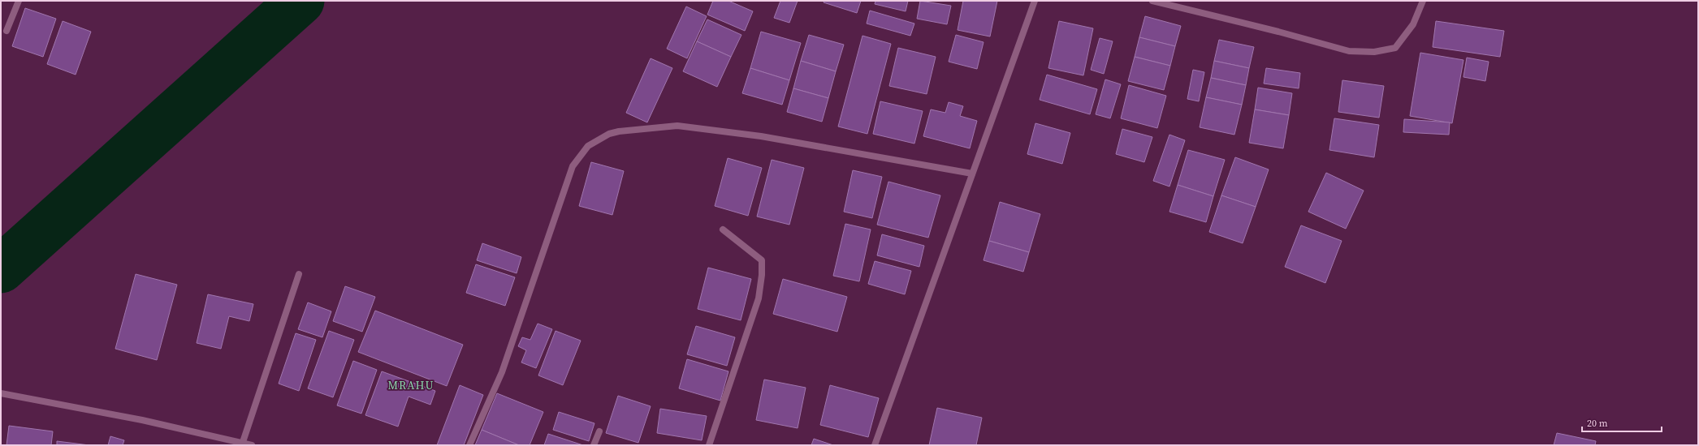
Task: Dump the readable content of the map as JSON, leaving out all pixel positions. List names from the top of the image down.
{
  "districts": ["MRAHU"],
  "scale_bar": "20 m"
}
